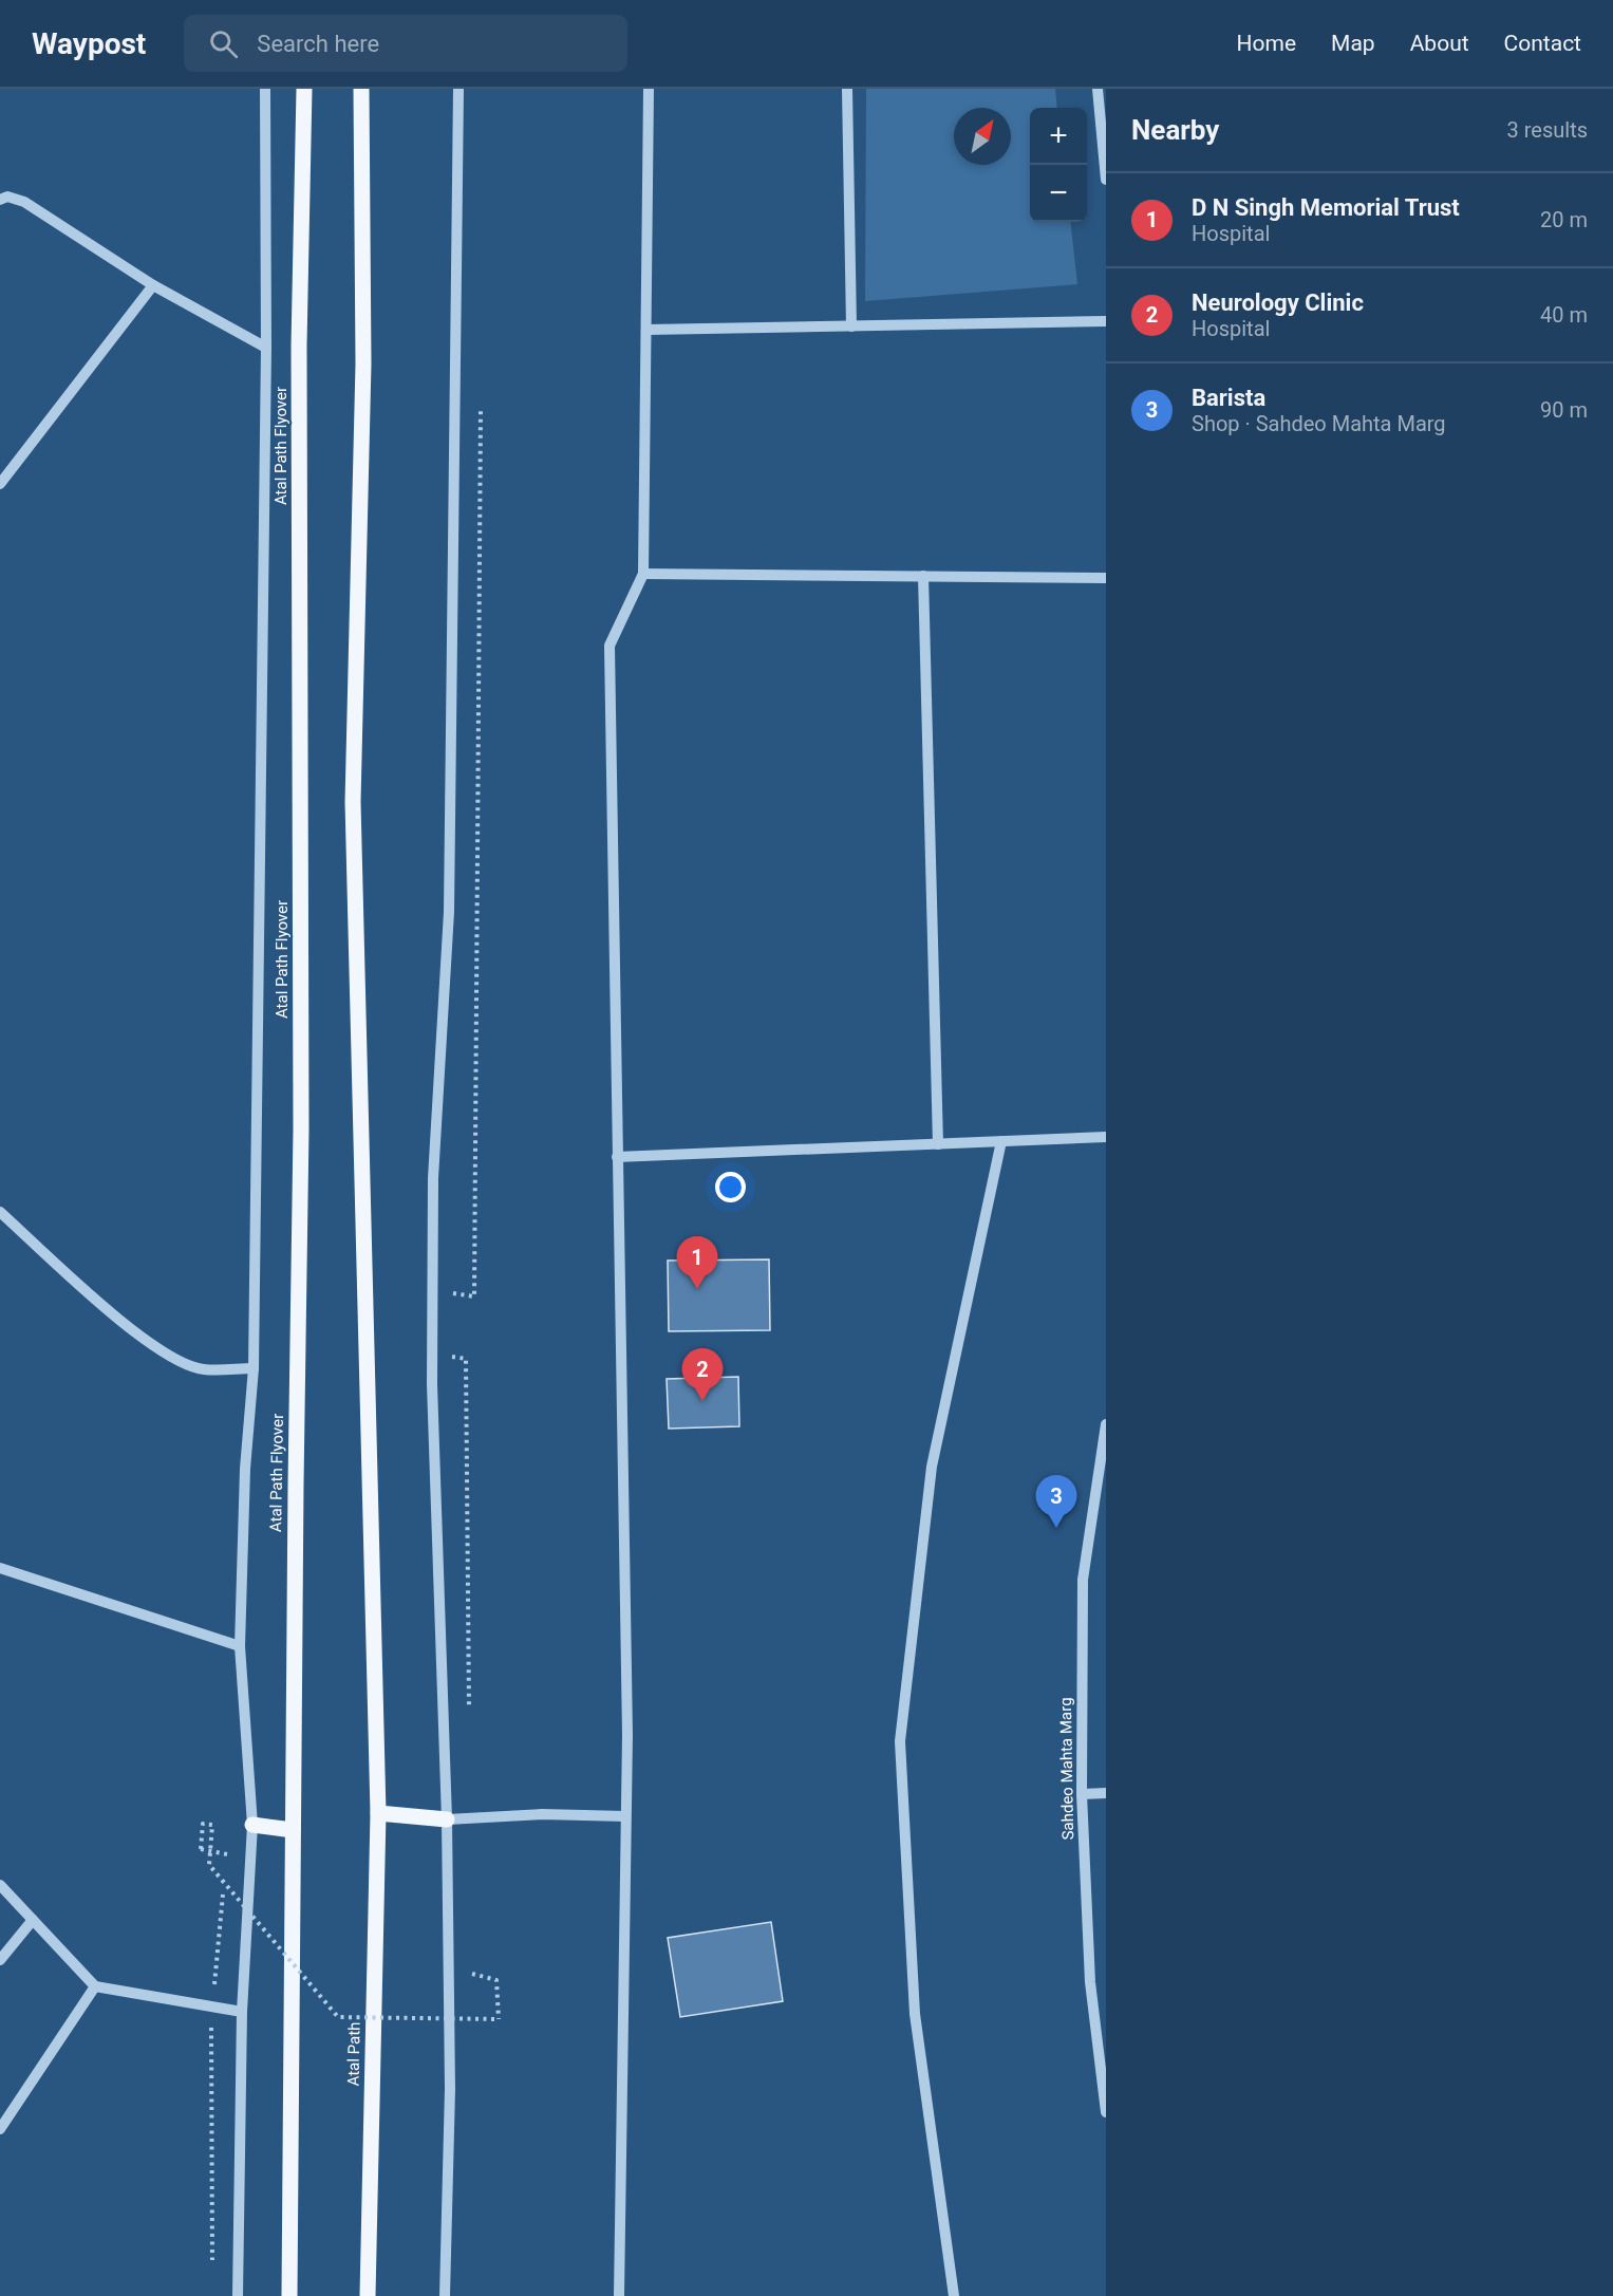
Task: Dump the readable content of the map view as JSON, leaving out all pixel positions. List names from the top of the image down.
{
  "streets": {
    "main road": ["Atal Path Flyover", "Atal Path"],
    "street": ["Sahdeo Mahta Marg"]
  },
  "north": "top right",
  "page": {
    "header": "Waypost",
    "search": "Search here",
    "nav": [
      "Home",
      "Map",
      "About",
      "Contact"
    ],
    "heading": ["Nearby", "3 results"],
    "map_buttons": ["+", "−"],
    "list": [
      {
        "mark": "1",
        "name": "D N Singh Memorial Trust",
        "note": "Hospital",
        "value": "20 m"
      },
      {
        "mark": "2",
        "name": "Neurology Clinic",
        "note": "Hospital",
        "value": "40 m"
      },
      {
        "mark": "3",
        "name": "Barista",
        "note": "Shop · Sahdeo Mahta Marg",
        "value": "90 m"
      }
    ],
    "pins": ["1", "2", "3"]
  }
}
